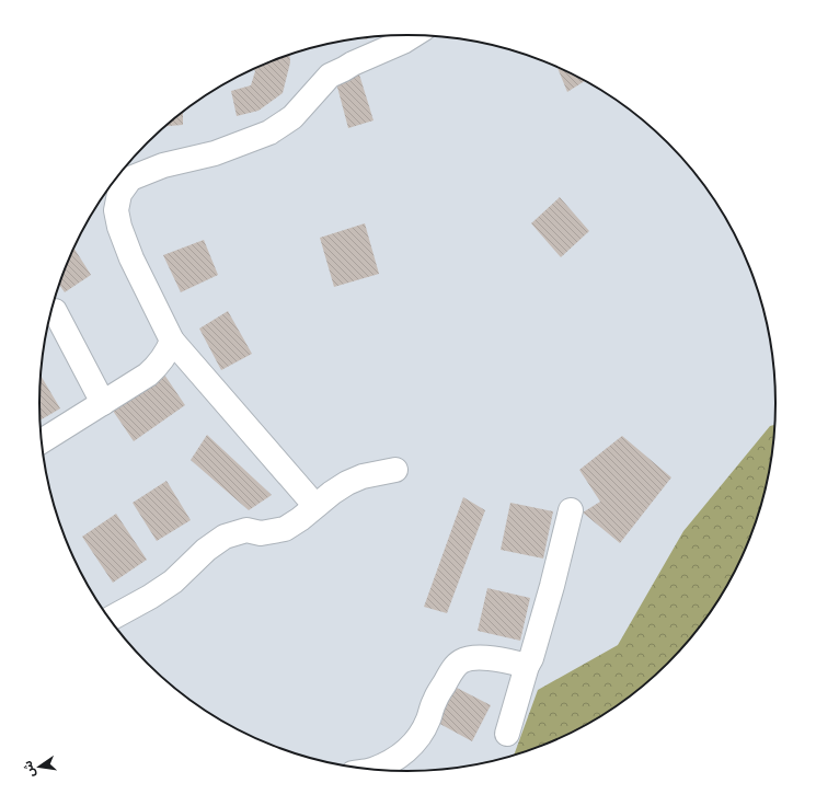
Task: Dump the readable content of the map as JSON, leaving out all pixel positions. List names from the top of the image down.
{
  "north": "left"
}
